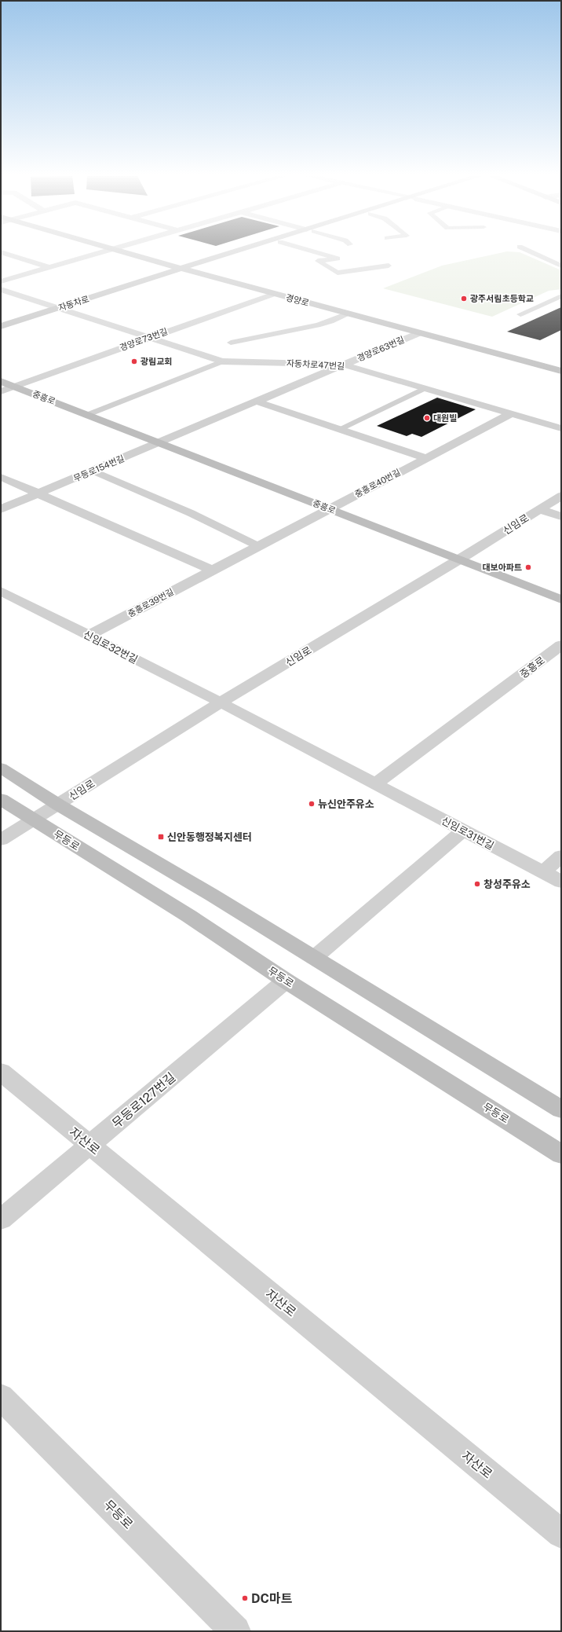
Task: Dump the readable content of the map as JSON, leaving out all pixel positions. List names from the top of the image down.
{
  "streets": {
    "street": [
      "경양로",
      "자동차로",
      "경양로73번길",
      "경양로63번길",
      "자동차로47번길",
      "중흥로",
      "무등로154번길",
      "중흥로40번길",
      "신임로",
      "중흥로39번길",
      "신임로32번길",
      "신임로31번길",
      "무등로",
      "무등로127번길",
      "자산로"
    ]
  },
  "crossings": [
    ["경양로", "자동차로"],
    ["경양로", "경양로73번길"],
    ["경양로", "경양로63번길"],
    ["자동차로", "자동차로47번길"],
    ["경양로73번길", "자동차로47번길"],
    ["경양로73번길", "중흥로"],
    ["경양로63번길", "자동차로47번길"],
    ["경양로63번길", "중흥로"],
    ["경양로63번길", "무등로154번길"],
    ["자동차로47번길", "중흥로"],
    ["자동차로47번길", "중흥로40번길"],
    ["중흥로", "무등로154번길"],
    ["중흥로", "중흥로40번길"],
    ["중흥로", "신임로"],
    ["중흥로", "중흥로39번길"],
    ["중흥로", "신임로31번길"],
    ["중흥로40번길", "중흥로39번길"],
    ["신임로", "신임로32번길"],
    ["신임로", "신임로31번길"],
    ["신임로", "무등로"],
    ["중흥로39번길", "신임로32번길"],
    ["신임로32번길", "신임로31번길"],
    ["무등로", "무등로127번길"],
    ["무등로127번길", "자산로"]
  ],
  "places": {
    "other": [
      "광주서림초등학교",
      "광림교회",
      "대원빌",
      "대보아파트",
      "뉴신안주유소",
      "창성주유소",
      "DC마트"
    ],
    "transit": ["신안동행정복지센터"]
  }
}
